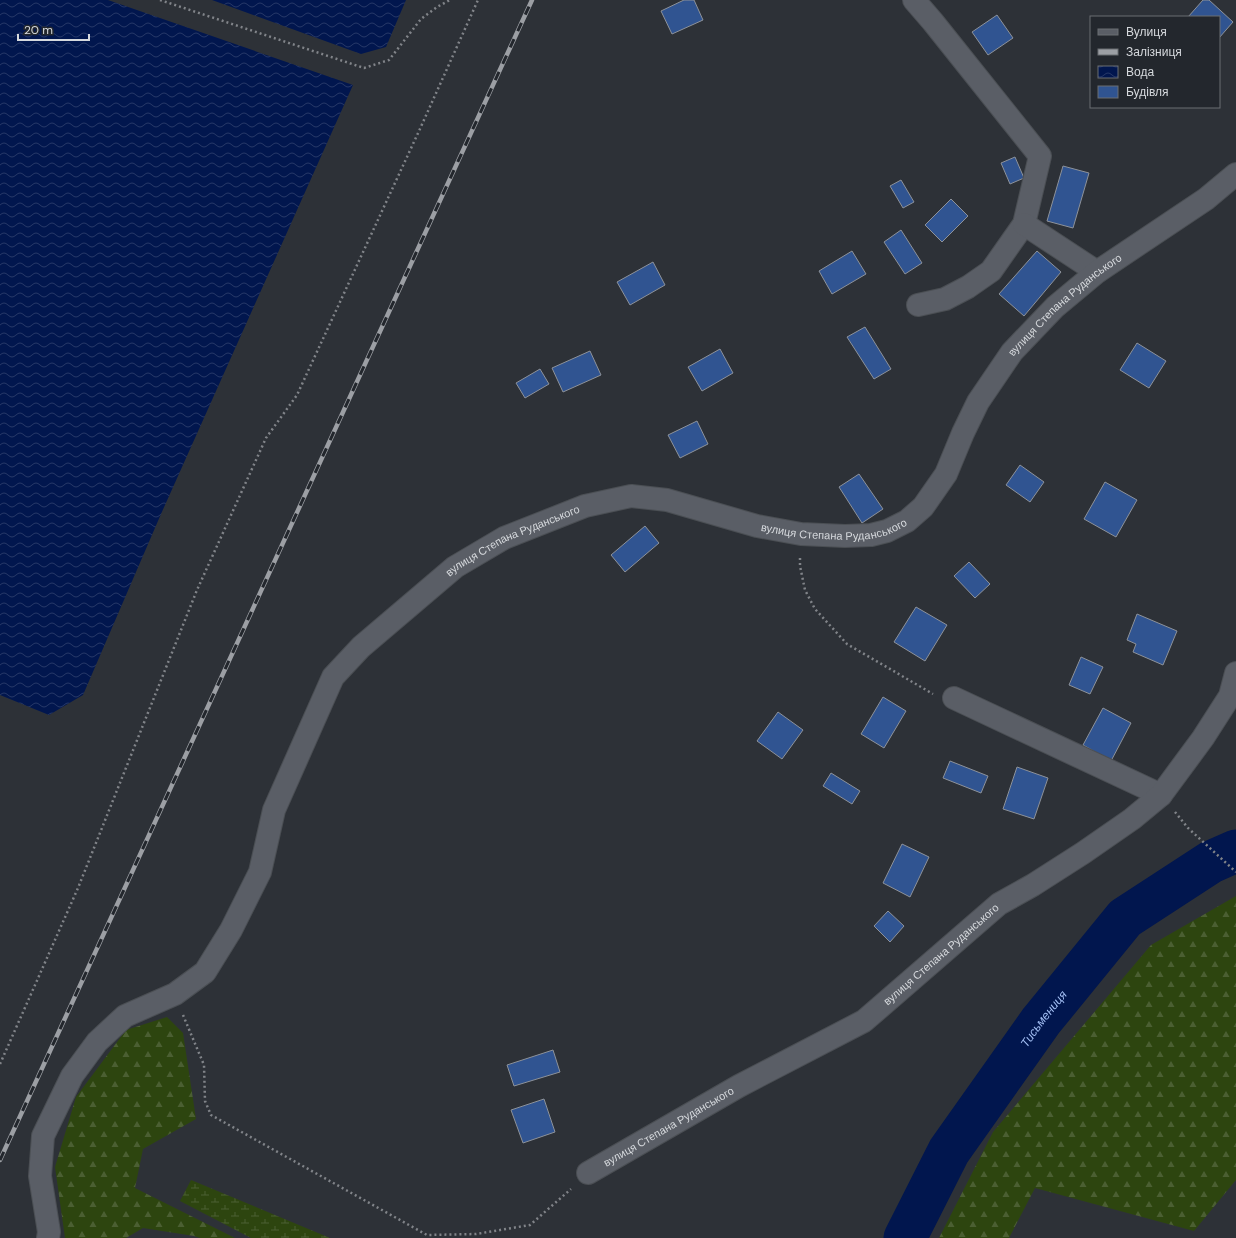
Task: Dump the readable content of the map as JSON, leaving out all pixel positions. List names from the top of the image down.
{
  "streets": {
    "street": ["вулиця Степана Руданського"]
  },
  "water": ["Тисьмениця"],
  "legend": [
    "Вулиця",
    "Залізниця",
    "Вода",
    "Будівля"
  ],
  "scale_bar": "20 m"
}
